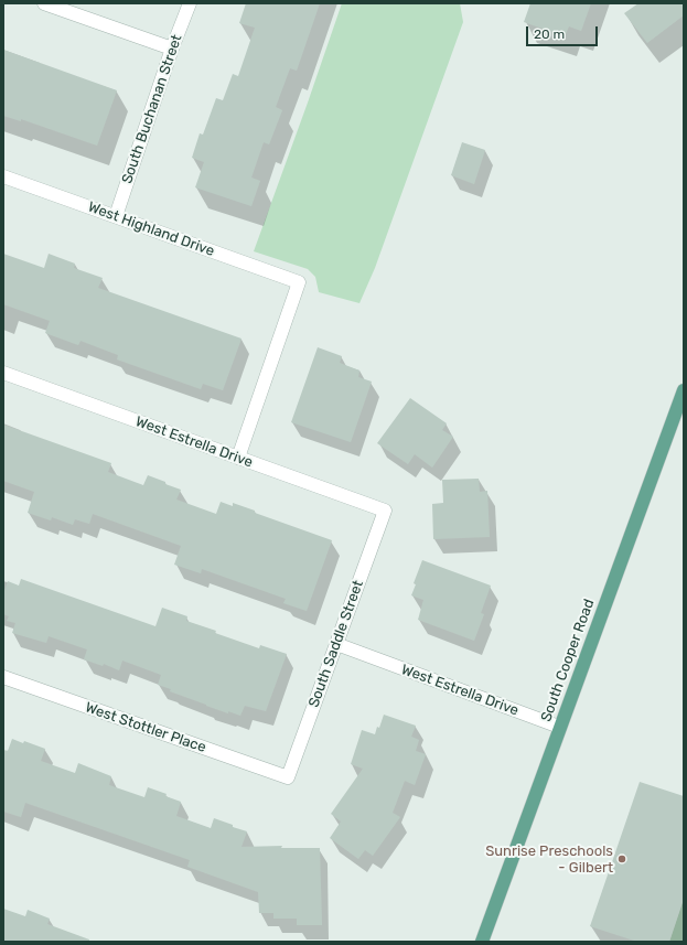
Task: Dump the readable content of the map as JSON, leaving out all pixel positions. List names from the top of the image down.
{
  "streets": {
    "main road": ["South Cooper Road"],
    "street": [
      "South Buchanan Street",
      "West Highland Drive",
      "West Estrella Drive",
      "South Saddle Street",
      "West Stottler Place"
    ]
  },
  "crossings": [
    ["South Buchanan Street", "West Highland Drive"],
    ["West Highland Drive", "West Estrella Drive"],
    ["West Estrella Drive", "South Saddle Street"],
    ["West Estrella Drive", "South Cooper Road"],
    ["South Saddle Street", "West Stottler Place"]
  ],
  "places": ["Sunrise Preschools - Gilbert"],
  "scale_bar": "20 m"
}
